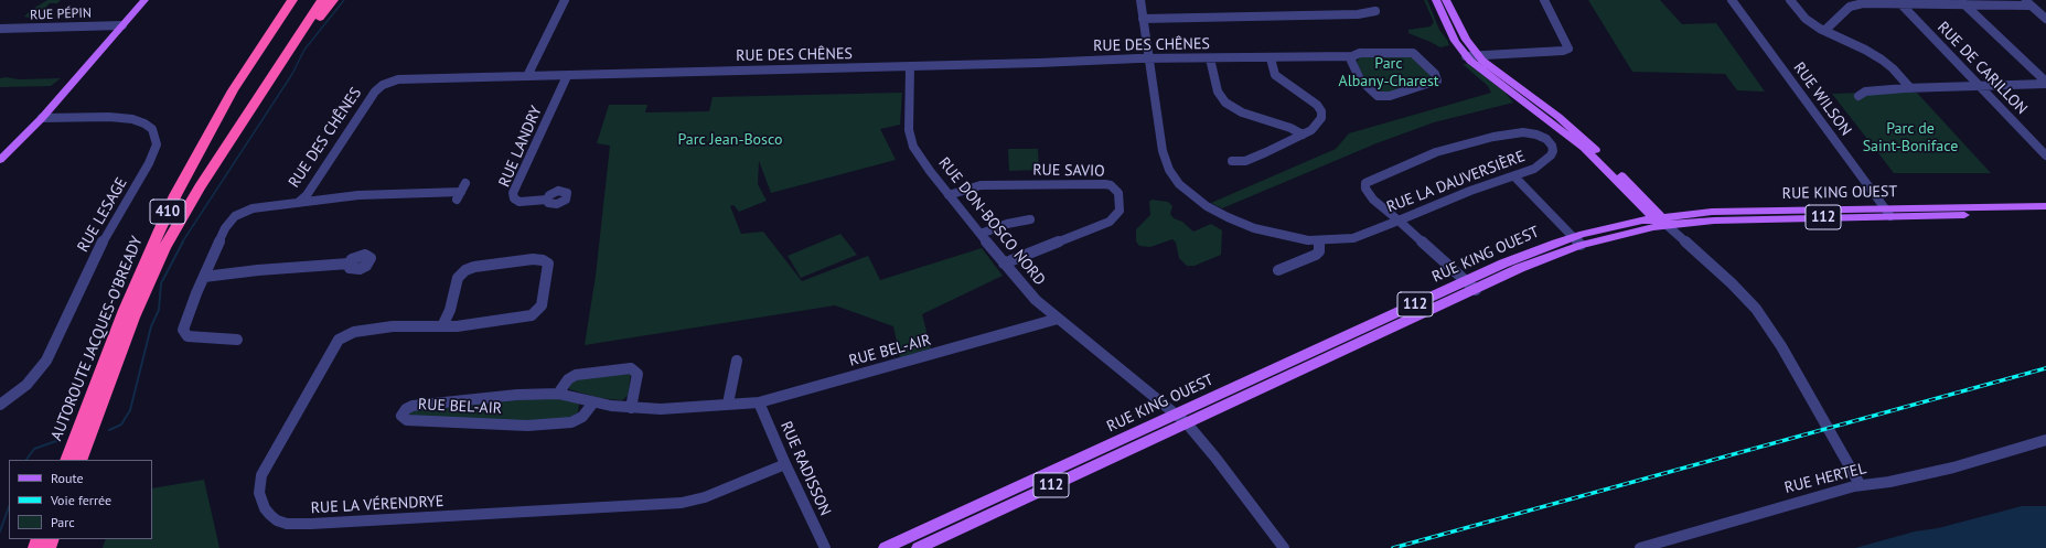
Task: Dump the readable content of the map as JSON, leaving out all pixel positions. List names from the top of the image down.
{
  "streets": {
    "highway": ["410", "AUTOROUTE JACQUES-O'BREADY"],
    "main road": ["RUE KING OUEST", "112"],
    "street": [
      "RUE PÉPIN",
      "RUE DES CHÊNES",
      "RUE DE CARILLON",
      "RUE WILSON",
      "RUE LANDRY",
      "RUE SAVIO",
      "RUE LA DAUVERSIÈRE",
      "RUE LESAGE",
      "RUE DON-BOSCO NORD",
      "RUE BEL-AIR",
      "RUE RADISSON",
      "RUE HERTEL",
      "RUE LA VÉRENDRYE"
    ]
  },
  "crossings": [
    ["RUE DES CHÊNES", "RUE LANDRY"],
    ["RUE DES CHÊNES", "RUE LA DAUVERSIÈRE"],
    ["RUE DES CHÊNES", "RUE DON-BOSCO NORD"],
    ["RUE WILSON", "RUE KING OUEST"],
    ["RUE SAVIO", "RUE DON-BOSCO NORD"],
    ["RUE KING OUEST", "RUE DON-BOSCO NORD"],
    ["RUE DON-BOSCO NORD", "RUE BEL-AIR"],
    ["RUE BEL-AIR", "RUE RADISSON"],
    ["RUE RADISSON", "RUE LA VÉRENDRYE"]
  ],
  "parks": ["Parc Albany-Charest", "Parc de Saint-Boniface", "Parc Jean-Bosco"],
  "legend": ["Route", "Voie ferrée", "Parc"]
}
